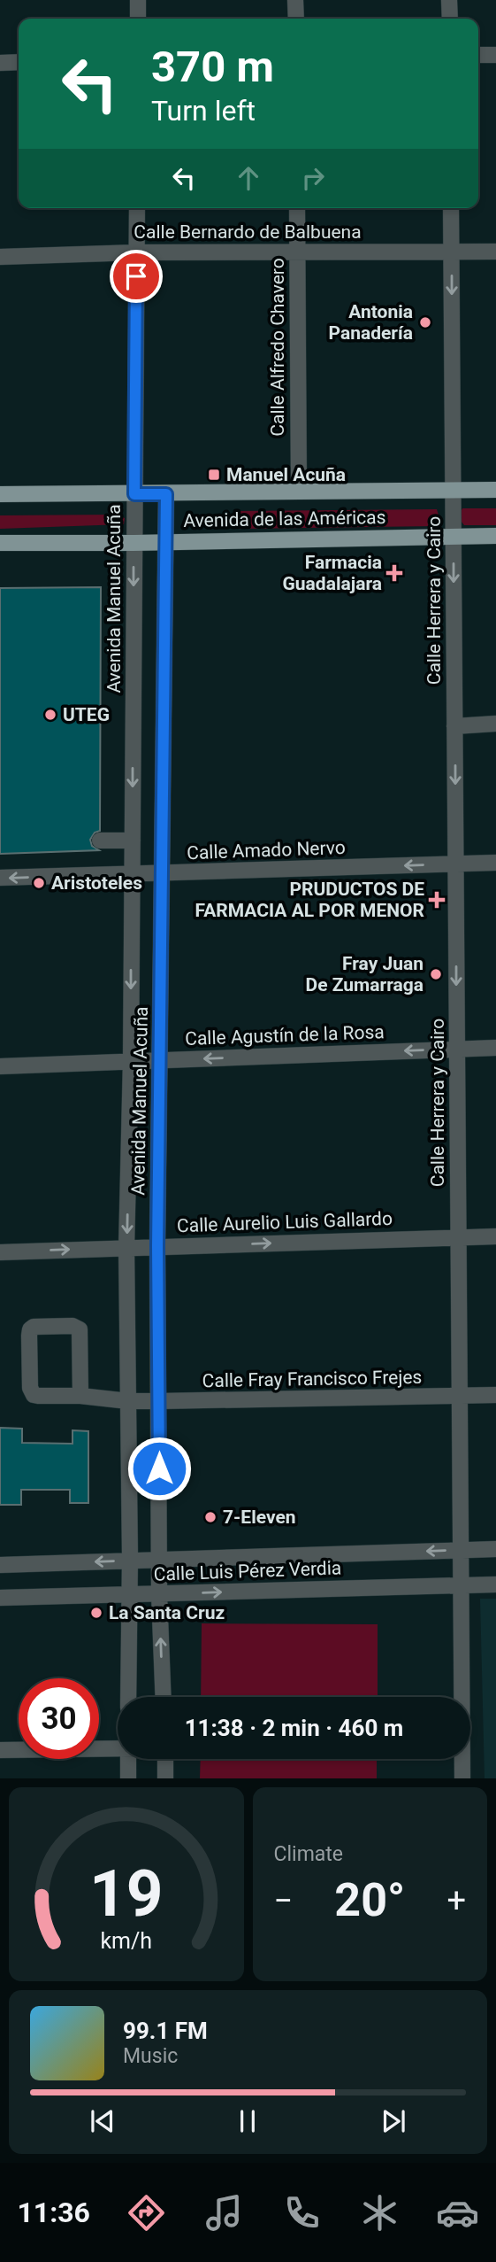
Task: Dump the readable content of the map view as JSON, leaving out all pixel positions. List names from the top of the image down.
{
  "streets": {
    "main road": ["Avenida de las Américas"],
    "street": [
      "Calle Bernardo de Balbuena",
      "Calle Alfredo Chavero",
      "Avenida Manuel Acuña",
      "Calle Herrera y Cairo",
      "Calle Amado Nervo",
      "Calle Agustín de la Rosa",
      "Calle Aurelio Luis Gallardo",
      "Calle Fray Francisco Frejes",
      "Calle Luis Pérez Verdia"
    ]
  },
  "crossings": [
    ["Calle Bernardo de Balbuena", "Calle Alfredo Chavero"],
    ["Calle Bernardo de Balbuena", "Avenida Manuel Acuña"],
    ["Calle Bernardo de Balbuena", "Calle Herrera y Cairo"],
    ["Calle Alfredo Chavero", "Avenida de las Américas"],
    ["Avenida de las Américas", "Avenida Manuel Acuña"],
    ["Avenida de las Américas", "Calle Herrera y Cairo"],
    ["Avenida Manuel Acuña", "Calle Amado Nervo"],
    ["Avenida Manuel Acuña", "Calle Agustín de la Rosa"],
    ["Avenida Manuel Acuña", "Calle Aurelio Luis Gallardo"],
    ["Avenida Manuel Acuña", "Calle Fray Francisco Frejes"],
    ["Avenida Manuel Acuña", "Calle Luis Pérez Verdia"],
    ["Calle Herrera y Cairo", "Calle Amado Nervo"],
    ["Calle Herrera y Cairo", "Calle Agustín de la Rosa"],
    ["Calle Herrera y Cairo", "Calle Aurelio Luis Gallardo"],
    ["Calle Herrera y Cairo", "Calle Fray Francisco Frejes"],
    ["Calle Herrera y Cairo", "Calle Luis Pérez Verdia"]
  ],
  "one_way": [
    "Calle Herrera y Cairo",
    "Calle Amado Nervo",
    "Calle Agustín de la Rosa",
    "Calle Aurelio Luis Gallardo"
  ],
  "places": {
    "other": [
      "Antonia Panadería",
      "UTEG",
      "Aristoteles",
      "Fray Juan De Zumarraga",
      "7-Eleven",
      "La Santa Cruz"
    ],
    "transit": ["Manuel Acuña"],
    "health": ["Farmacia Guadalajara", "PRUDUCTOS DE FARMACIA AL POR MENOR"]
  },
  "page": {
    "turn": ["370 m", "Turn left"],
    "limit": "30",
    "trip": "11:38 · 2 min · 460 m",
    "tile": "Climate",
    "heat": ["−", "20°", "+"],
    "song": ["99.1 FM", "Music"],
    "tabs": "11:36",
    "gauge": ["19", "km/h"]
  }
}
